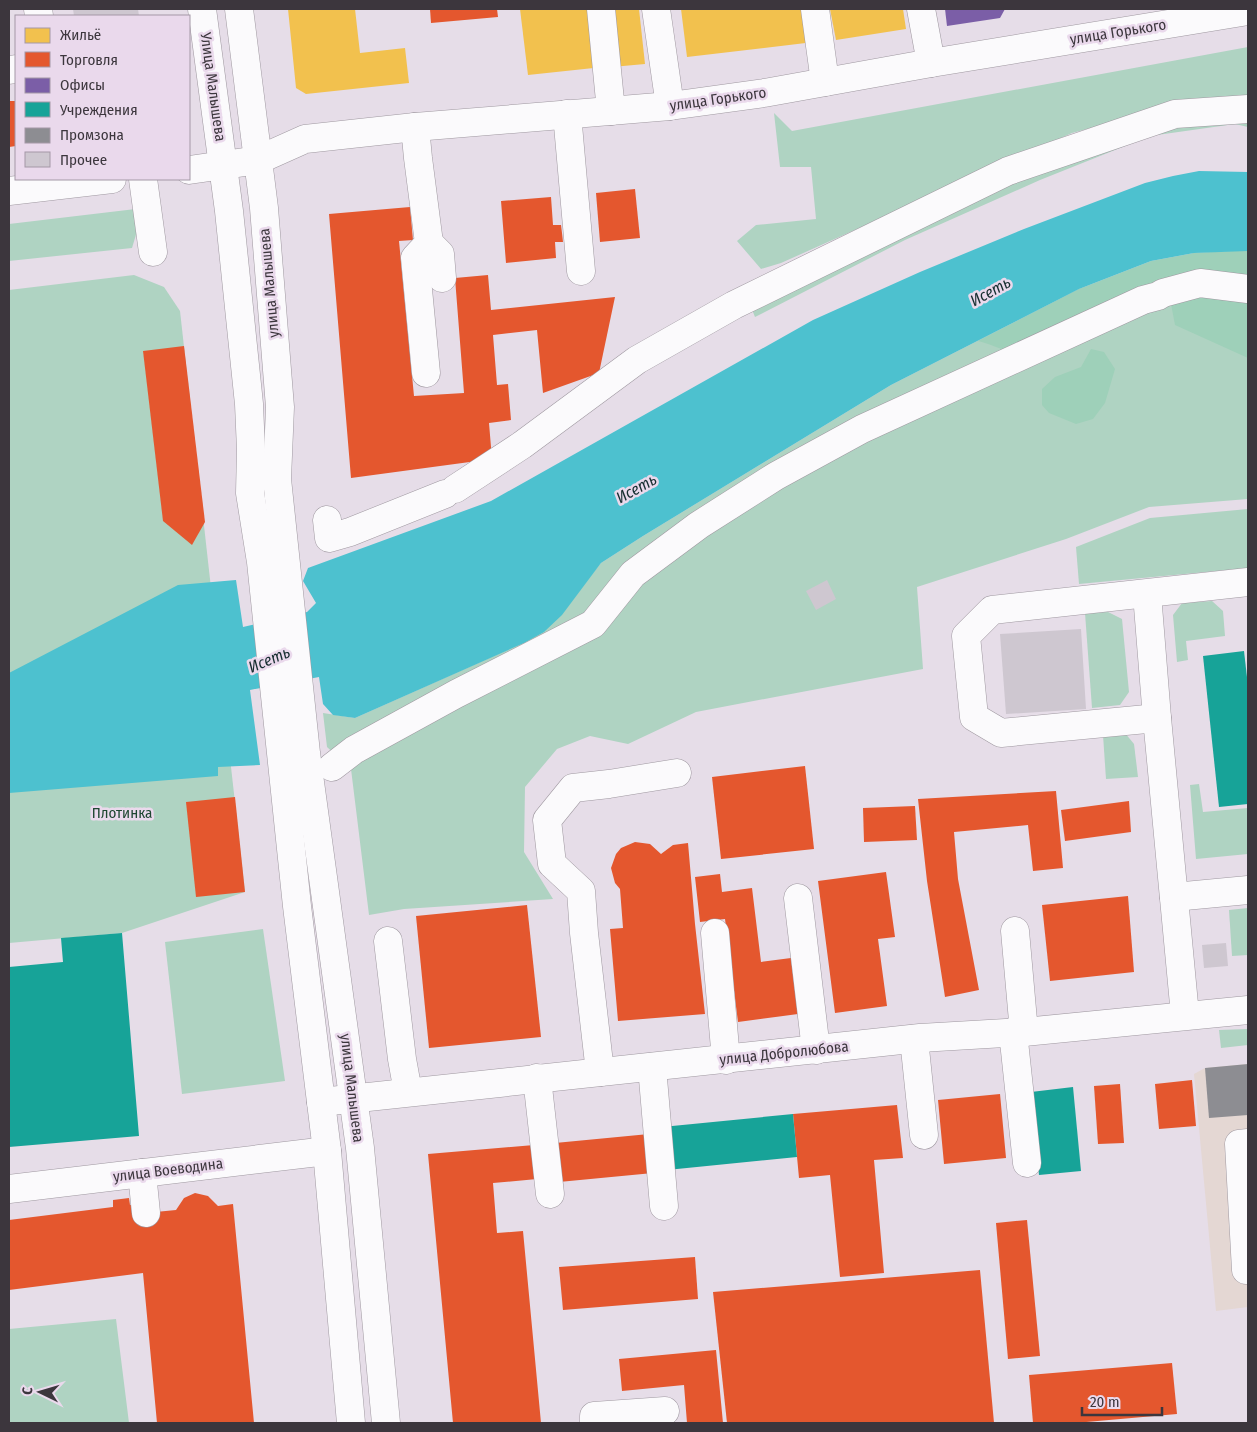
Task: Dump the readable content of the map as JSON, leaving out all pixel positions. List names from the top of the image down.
{
  "streets": {
    "street": [
      "улица Горького",
      "Улица Малышева",
      "улица Малышева",
      "улица Добролюбова",
      "улица Воеводина"
    ]
  },
  "crossings": [
    ["улица Горького", "Улица Малышева"],
    ["улица Горького", "улица Малышева"],
    ["улица Малышева", "улица Добролюбова"]
  ],
  "water": ["Исеть"],
  "parks": ["Плотинка"],
  "legend": [
    "Жильё",
    "Торговля",
    "Офисы",
    "Учреждения",
    "Промзона",
    "Прочее"
  ],
  "scale_bar": "20 m",
  "north": "left"
}
